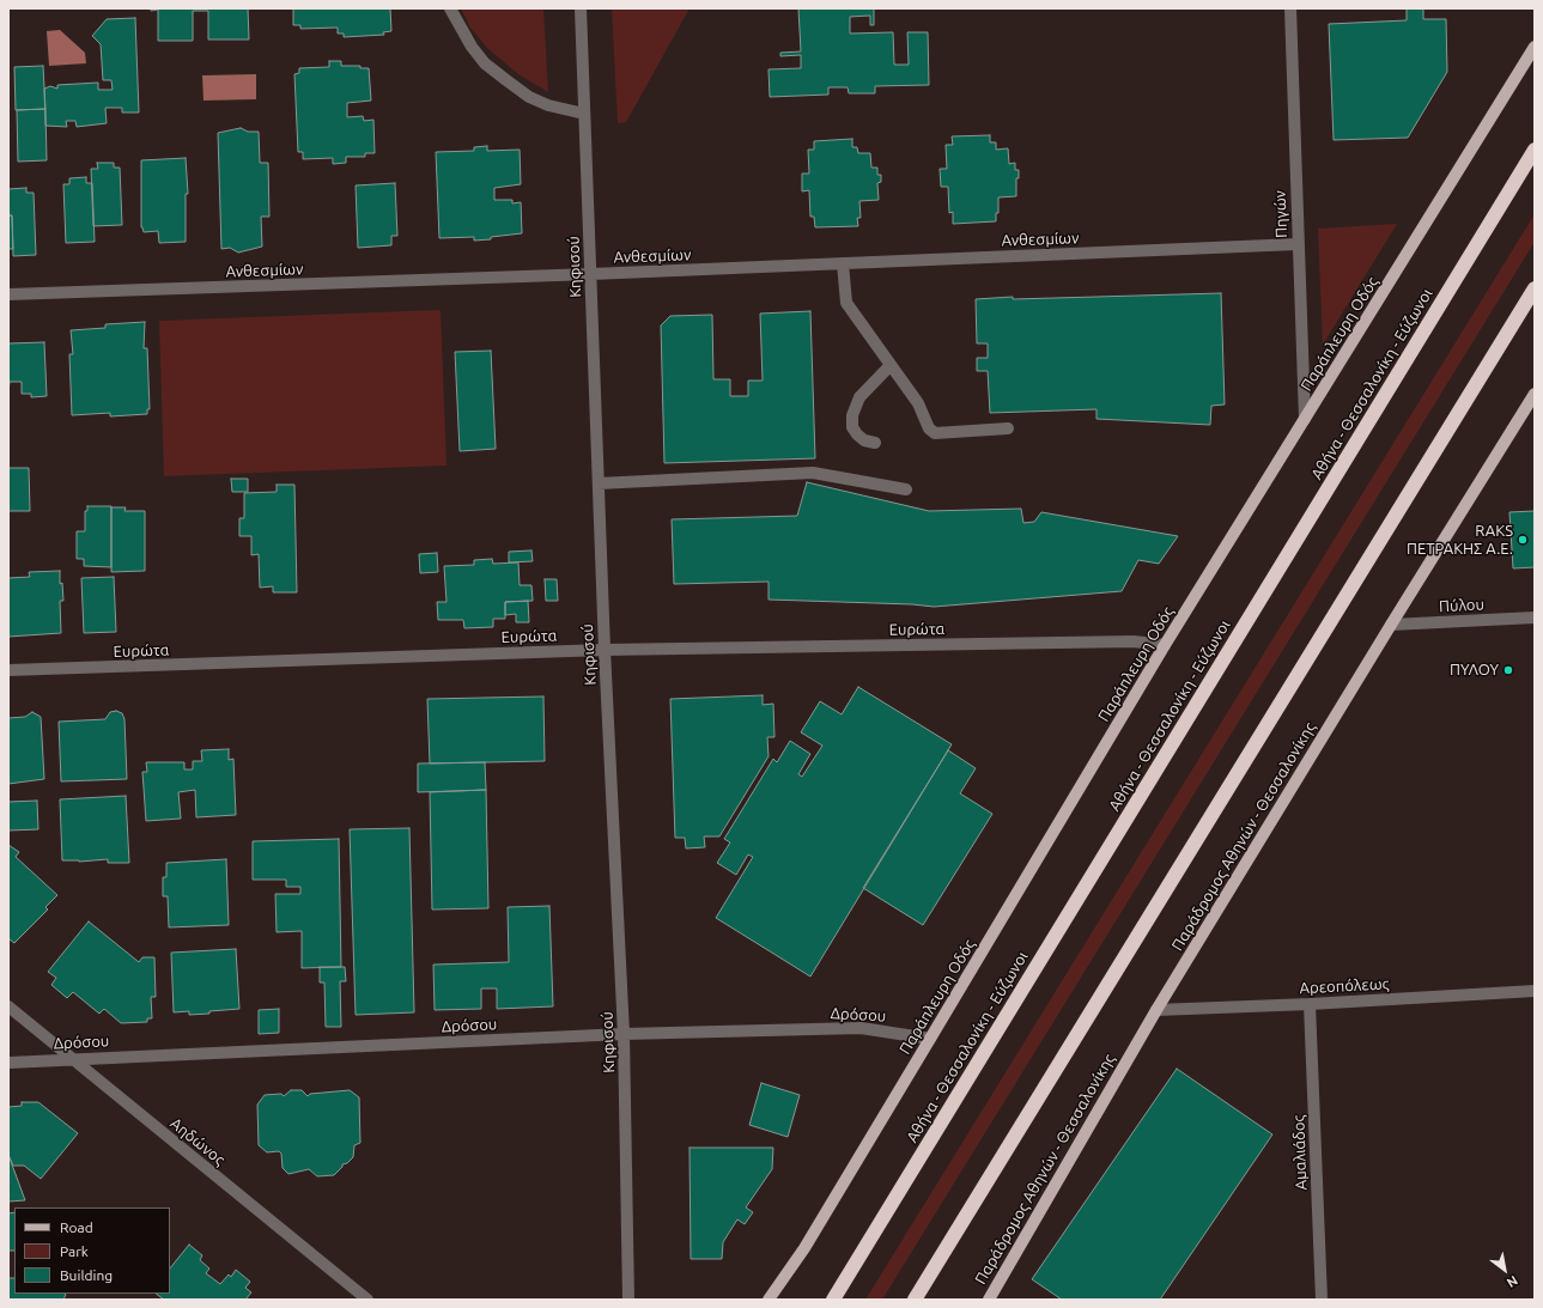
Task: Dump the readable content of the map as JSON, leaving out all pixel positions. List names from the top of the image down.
{
  "streets": {
    "highway": ["Αθήνα - Θεσσαλονίκη - Εύζωνοι"],
    "main road": ["Παράπλευρη Οδός", "Παράδρομος Αθηνών - Θεσσαλονίκης"],
    "street": [
      "Πηγών",
      "Ανθεσμίων",
      "Κηφισού",
      "Πύλου",
      "Ευρώτα",
      "Αρεοπόλεως",
      "Δρόσου",
      "Αηδώνος",
      "Αμαλιάδος"
    ]
  },
  "crossings": [
    ["Πηγών", "Ανθεσμίων"],
    ["Πηγών", "Παράπλευρη Οδός"],
    ["Ανθεσμίων", "Κηφισού"],
    ["Κηφισού", "Ευρώτα"],
    ["Κηφισού", "Δρόσου"],
    ["Παράπλευρη Οδός", "Ευρώτα"],
    ["Παράπλευρη Οδός", "Δρόσου"],
    ["Πύλου", "Παράδρομος Αθηνών - Θεσσαλονίκης"],
    ["Παράδρομος Αθηνών - Θεσσαλονίκης", "Αρεοπόλεως"],
    ["Αρεοπόλεως", "Αμαλιάδος"],
    ["Δρόσου", "Αηδώνος"]
  ],
  "places": ["RAKS ΠΕΤΡΑΚΗΣ Α.Ε.", "ΠΥΛΟΥ"],
  "legend": ["Road", "Park", "Building"],
  "north": "bottom right"
}
